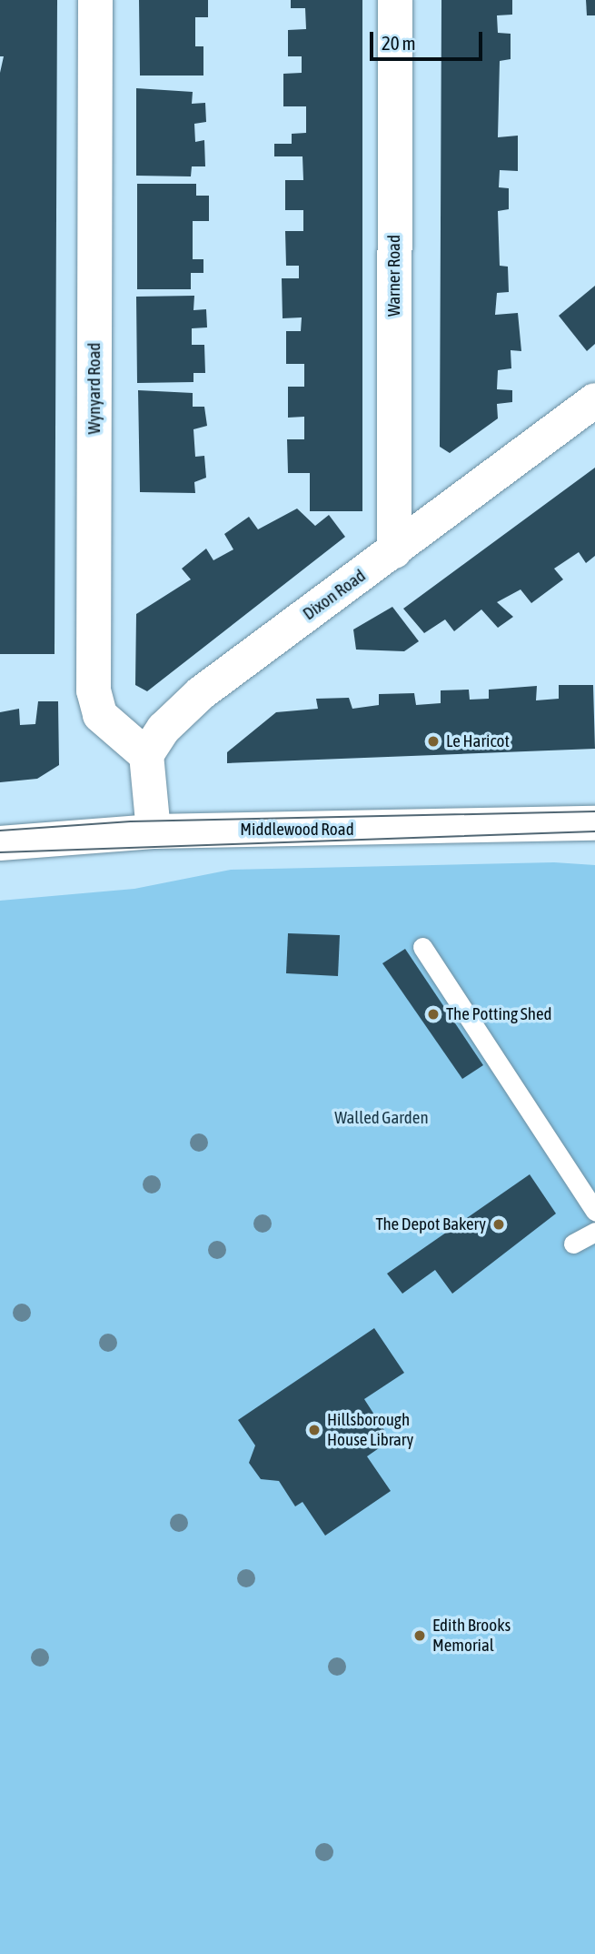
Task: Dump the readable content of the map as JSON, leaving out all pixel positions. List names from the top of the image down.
{
  "streets": {
    "street": [
      "Warner Road",
      "Wynyard Road",
      "Dixon Road",
      "Middlewood Road"
    ]
  },
  "crossings": [
    ["Warner Road", "Dixon Road"],
    ["Wynyard Road", "Dixon Road"]
  ],
  "parks": ["Walled Garden"],
  "places": [
    "Le Haricot",
    "The Potting Shed",
    "The Depot Bakery",
    "Hillsborough House Library",
    "Edith Brooks Memorial"
  ],
  "scale_bar": "20 m"
}
